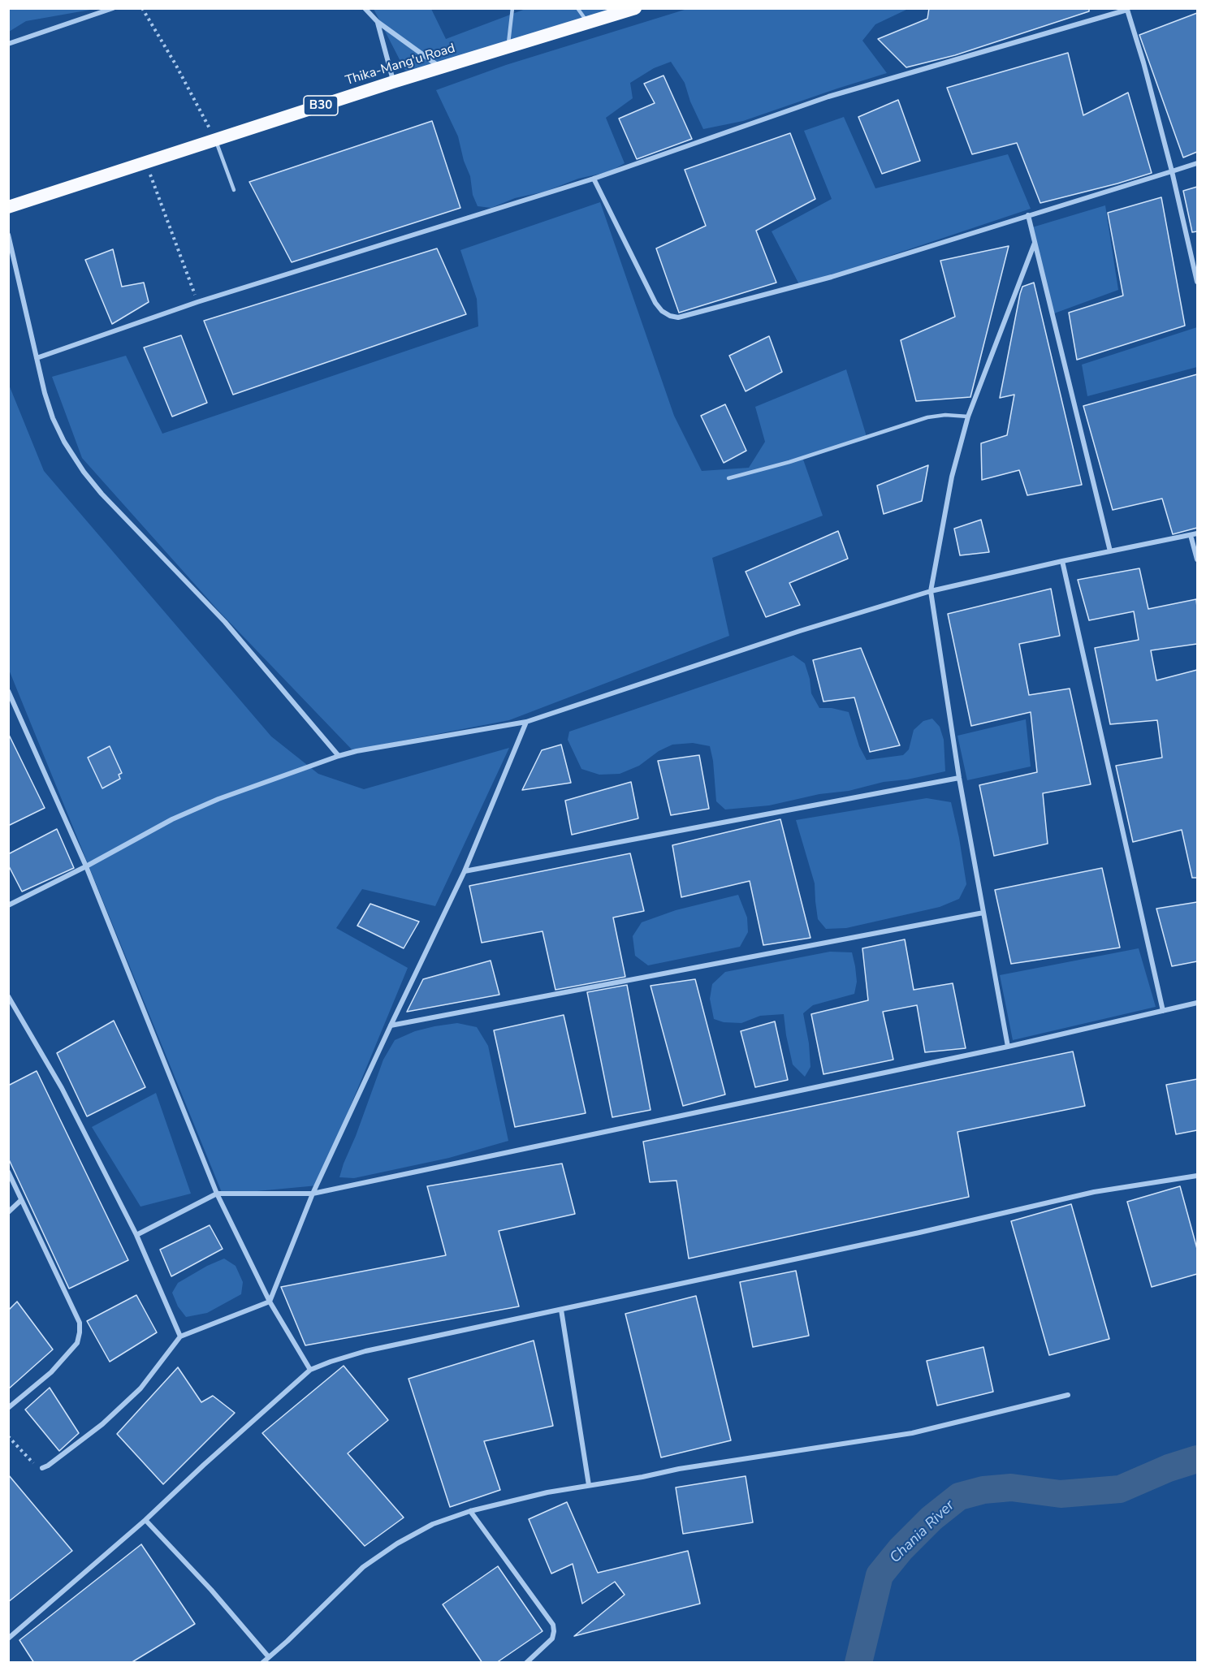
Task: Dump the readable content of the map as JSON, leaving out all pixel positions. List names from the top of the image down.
{
  "streets": {
    "highway": ["Thika-Mang'u Road", "B30"]
  },
  "water": ["Chania River"]
}
